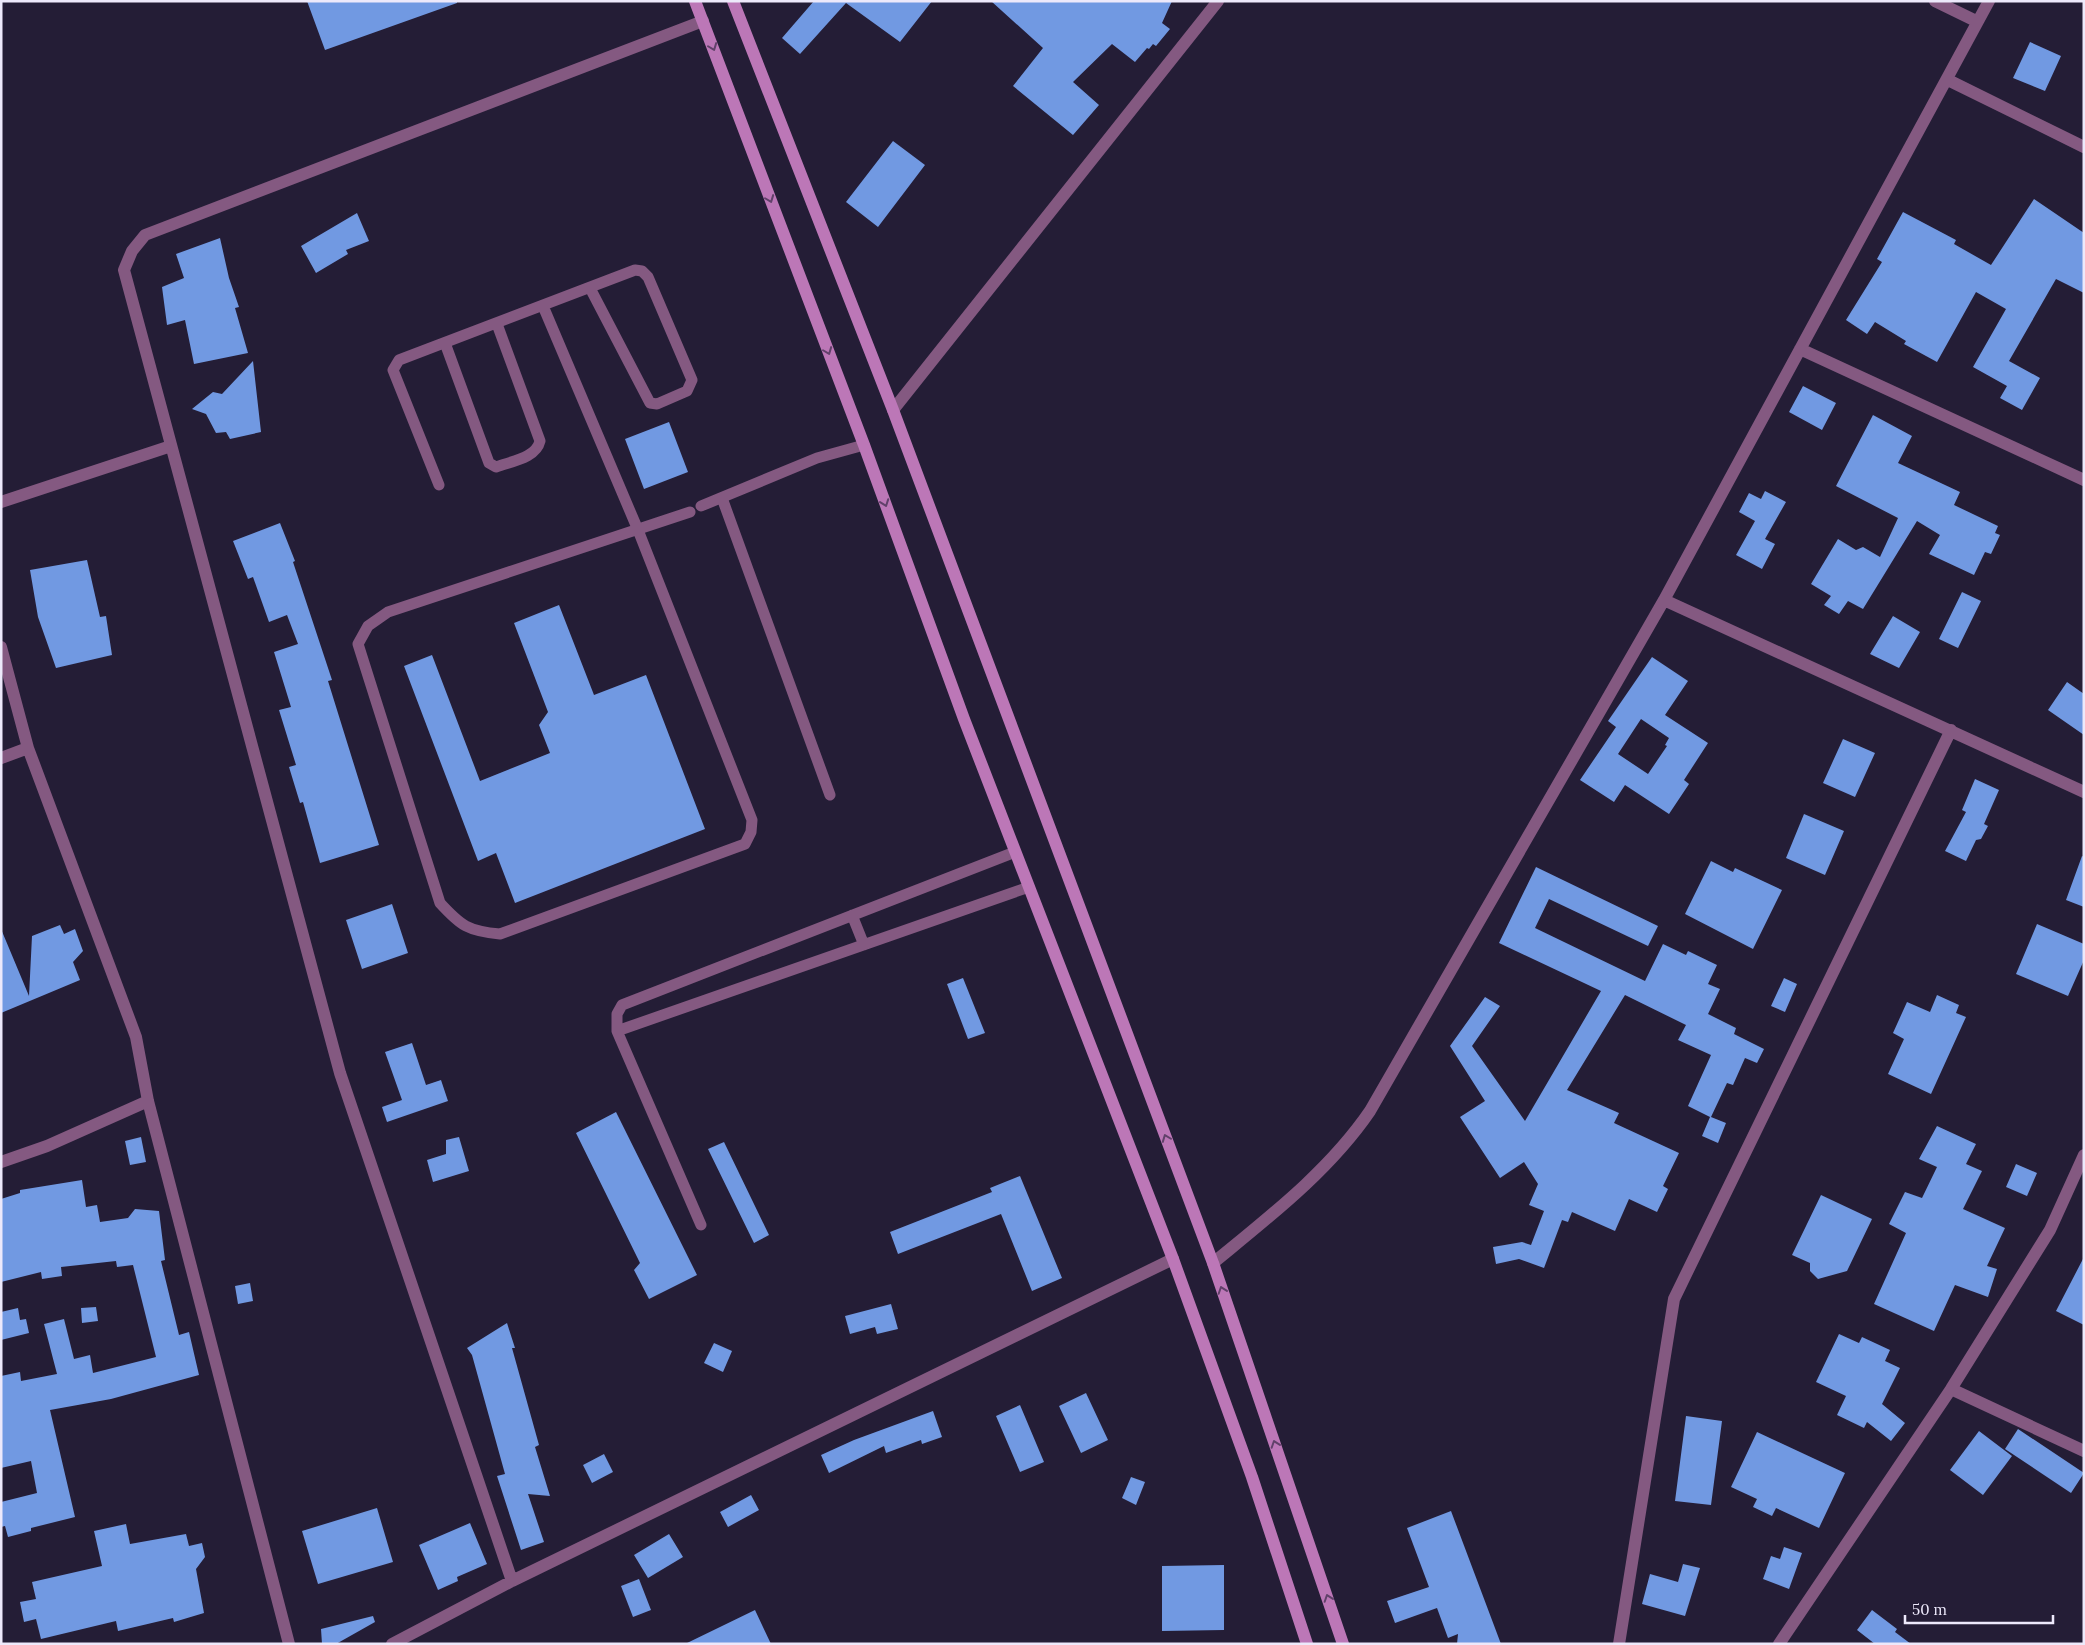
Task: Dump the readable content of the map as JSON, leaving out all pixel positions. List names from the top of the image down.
{
  "scale_bar": "50 m"
}
